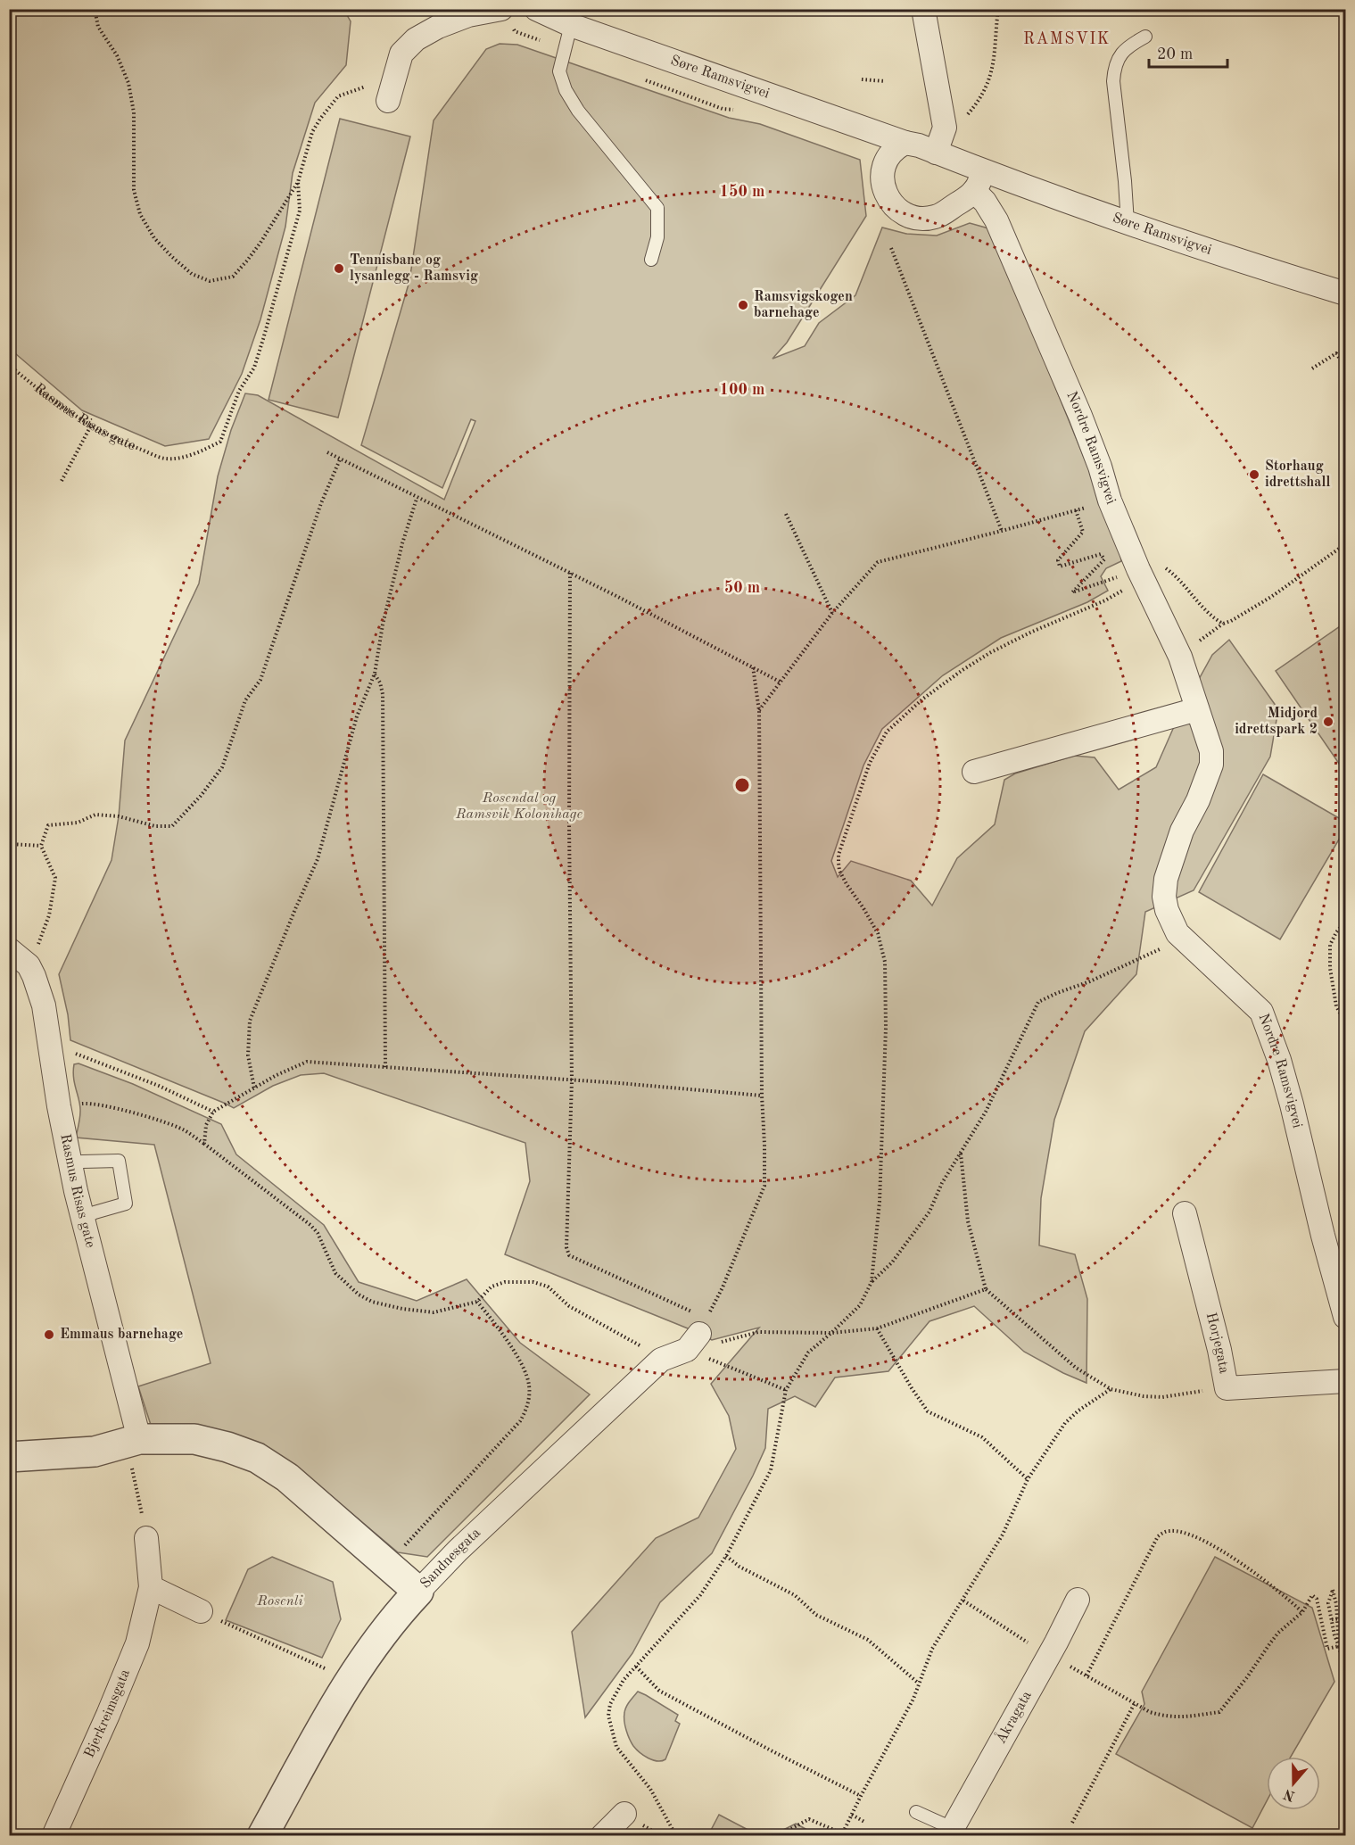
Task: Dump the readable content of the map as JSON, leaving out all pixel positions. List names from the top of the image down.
{
  "streets": {
    "street": [
      "Søre Ramsvigvei",
      "Rasmus Risas gate",
      "Nordre Ramsvigvei",
      "Horjegata",
      "Sandnesgata",
      "Bjerkreimsgata",
      "Åkragata"
    ]
  },
  "crossings": [
    ["Søre Ramsvigvei", "Nordre Ramsvigvei"]
  ],
  "districts": ["RAMSVIK"],
  "parks": ["Rosendal og Ramsvik Kolonihage", "Rosenli"],
  "places": [
    "Tennisbane og lysanlegg - Ramsvig",
    "Ramsvigskogen barnehage",
    "Storhaug idrettshall",
    "Midjord idrettspark 2",
    "Emmaus barnehage"
  ],
  "scale_bar": "20 m",
  "north": "bottom",
  "rings": ["150 m", "100 m", "50 m"]
}
